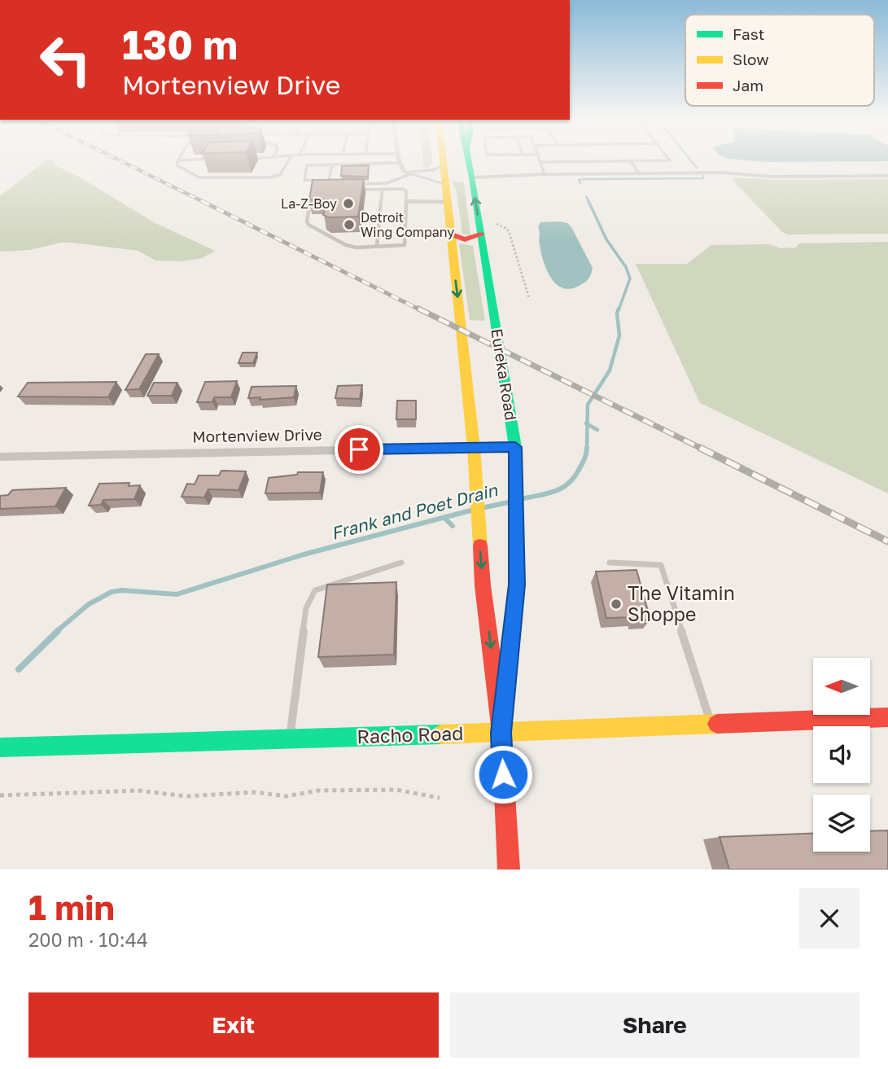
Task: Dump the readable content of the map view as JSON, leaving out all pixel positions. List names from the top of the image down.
{
  "streets": {
    "main road": ["Eureka Road", "Racho Road"],
    "street": ["Mortenview Drive"]
  },
  "crossings": [
    ["Eureka Road", "Mortenview Drive"],
    ["Eureka Road", "Racho Road"]
  ],
  "water": ["Frank and Poet Drain"],
  "places": ["La-Z-Boy", "Detroit Wing Company", "The Vitamin Shoppe"],
  "legend": ["Fast", "Slow", "Jam"],
  "north": "left",
  "page": {
    "turn": ["130 m", "Mortenview Drive"],
    "heading": ["1 min", "200 m · 10:44"],
    "buttons": ["Exit", "Share"]
  }
}
